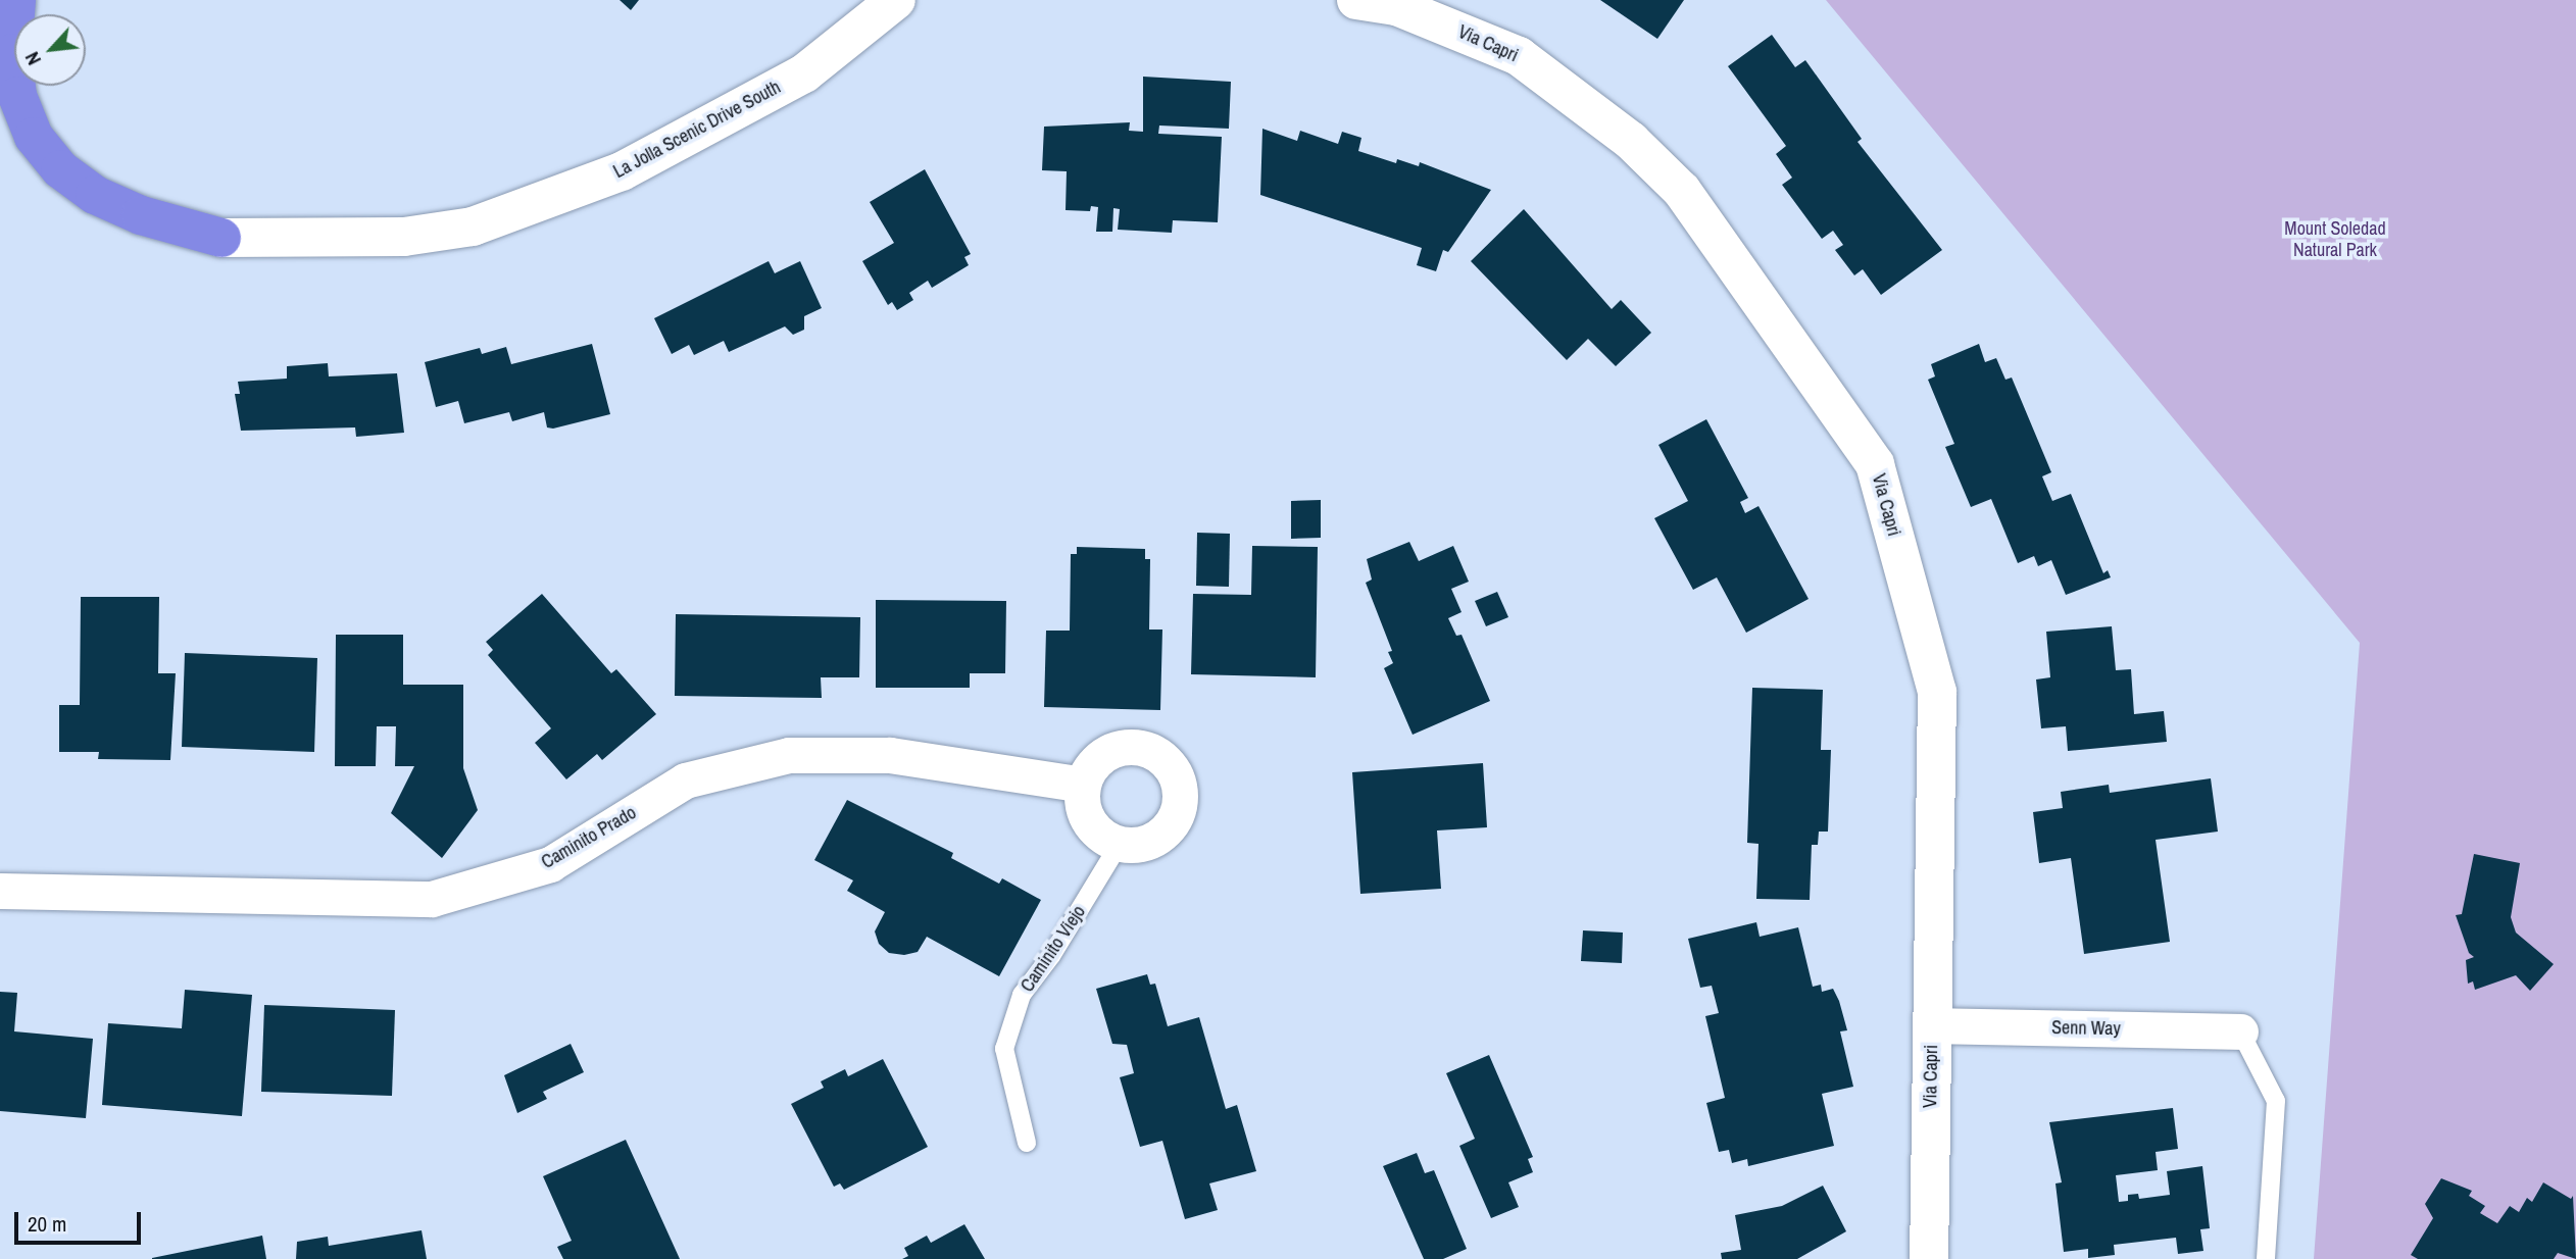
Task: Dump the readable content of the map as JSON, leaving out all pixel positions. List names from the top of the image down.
{
  "streets": {
    "street": [
      "Via Capri",
      "La Jolla Scenic Drive South",
      "Caminito Prado",
      "Senn Way"
    ],
    "lane": ["Caminito Viejo"]
  },
  "crossings": [
    ["Via Capri", "Senn Way"],
    ["Caminito Prado", "Caminito Viejo"]
  ],
  "parks": ["Mount Soledad Natural Park"],
  "scale_bar": "20 m",
  "north": "bottom left"
}
